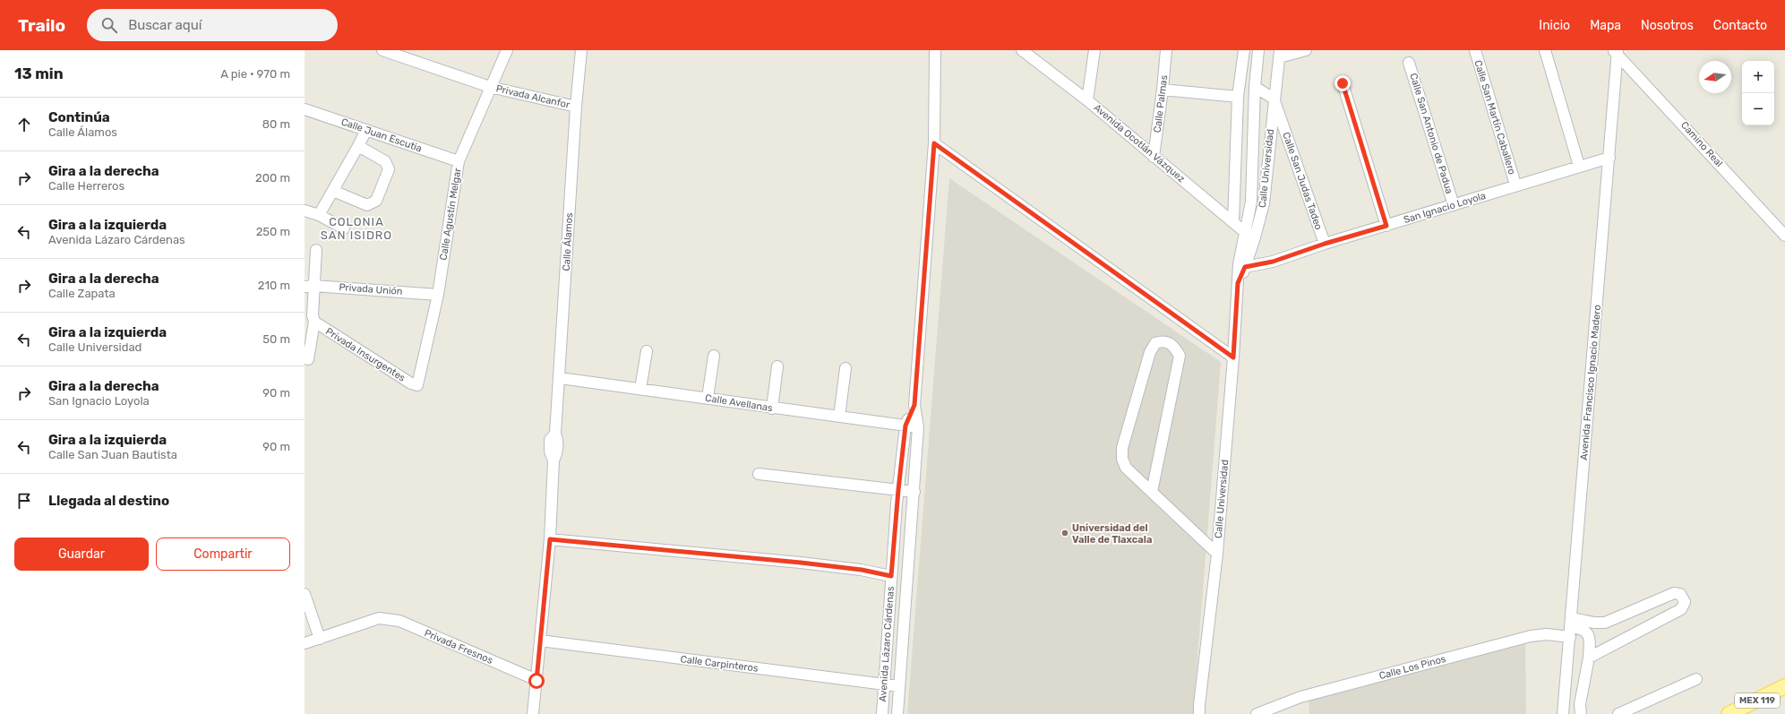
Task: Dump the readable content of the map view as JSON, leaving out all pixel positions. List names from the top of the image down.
{
  "streets": {
    "main road": ["MEX 119"],
    "street": [
      "Privada Alcanfor",
      "Calle Palmas",
      "Calle San Martín Caballero",
      "Calle San Antonio de Padua",
      "Calle Juan Escutia",
      "Avenida Ocotlán Vázquez",
      "Camino Real",
      "Calle Universidad",
      "Calle San Judas Tadeo",
      "San Ignacio Loyola",
      "Calle Agustín Melgar",
      "Calle Álamos",
      "Privada Unión",
      "Privada Insurgentes",
      "Avenida Francisco Ignacio Madero",
      "Calle Avellanas",
      "Avenida Lázaro Cárdenas",
      "Privada Fresnos",
      "Calle Carpinteros",
      "Calle Los Pinos"
    ]
  },
  "crossings": [
    ["Privada Alcanfor", "Calle Agustín Melgar"],
    ["Privada Alcanfor", "Calle Álamos"],
    ["Calle Palmas", "Avenida Ocotlán Vázquez"],
    ["Calle San Martín Caballero", "San Ignacio Loyola"],
    ["Calle San Antonio de Padua", "San Ignacio Loyola"],
    ["Calle Juan Escutia", "Calle Agustín Melgar"],
    ["Avenida Ocotlán Vázquez", "Calle Universidad"],
    ["Camino Real", "Avenida Francisco Ignacio Madero"],
    ["Calle Universidad", "Calle San Judas Tadeo"],
    ["Calle Universidad", "San Ignacio Loyola"],
    ["Calle San Judas Tadeo", "San Ignacio Loyola"],
    ["San Ignacio Loyola", "Avenida Francisco Ignacio Madero"],
    ["Calle Agustín Melgar", "Privada Unión"],
    ["Calle Agustín Melgar", "Privada Insurgentes"],
    ["Calle Álamos", "Calle Avellanas"],
    ["Calle Álamos", "Privada Fresnos"],
    ["Calle Álamos", "Calle Carpinteros"],
    ["Avenida Francisco Ignacio Madero", "Calle Los Pinos"],
    ["Calle Avellanas", "Avenida Lázaro Cárdenas"],
    ["Avenida Lázaro Cárdenas", "Calle Carpinteros"]
  ],
  "districts": ["COLONIA SAN ISIDRO"],
  "places": ["Universidad del Valle de Tlaxcala"],
  "north": "left",
  "page": {
    "header": "Trailo",
    "search": "Buscar aquí",
    "nav": [
      "Inicio",
      "Mapa",
      "Nosotros",
      "Contacto"
    ],
    "heading": ["13 min", "A pie · 970 m"],
    "map_buttons": ["+", "−"],
    "list": [
      ["Continúa", "Calle Álamos", "80 m"],
      ["Gira a la derecha", "Calle Herreros", "200 m"],
      ["Gira a la izquierda", "Avenida Lázaro Cárdenas", "250 m"],
      ["Gira a la derecha", "Calle Zapata", "210 m"],
      ["Gira a la izquierda", "Calle Universidad", "50 m"],
      ["Gira a la derecha", "San Ignacio Loyola", "90 m"],
      ["Gira a la izquierda", "Calle San Juan Bautista", "90 m"],
      "Llegada al destino"
    ],
    "buttons": ["Guardar", "Compartir"]
  }
}
